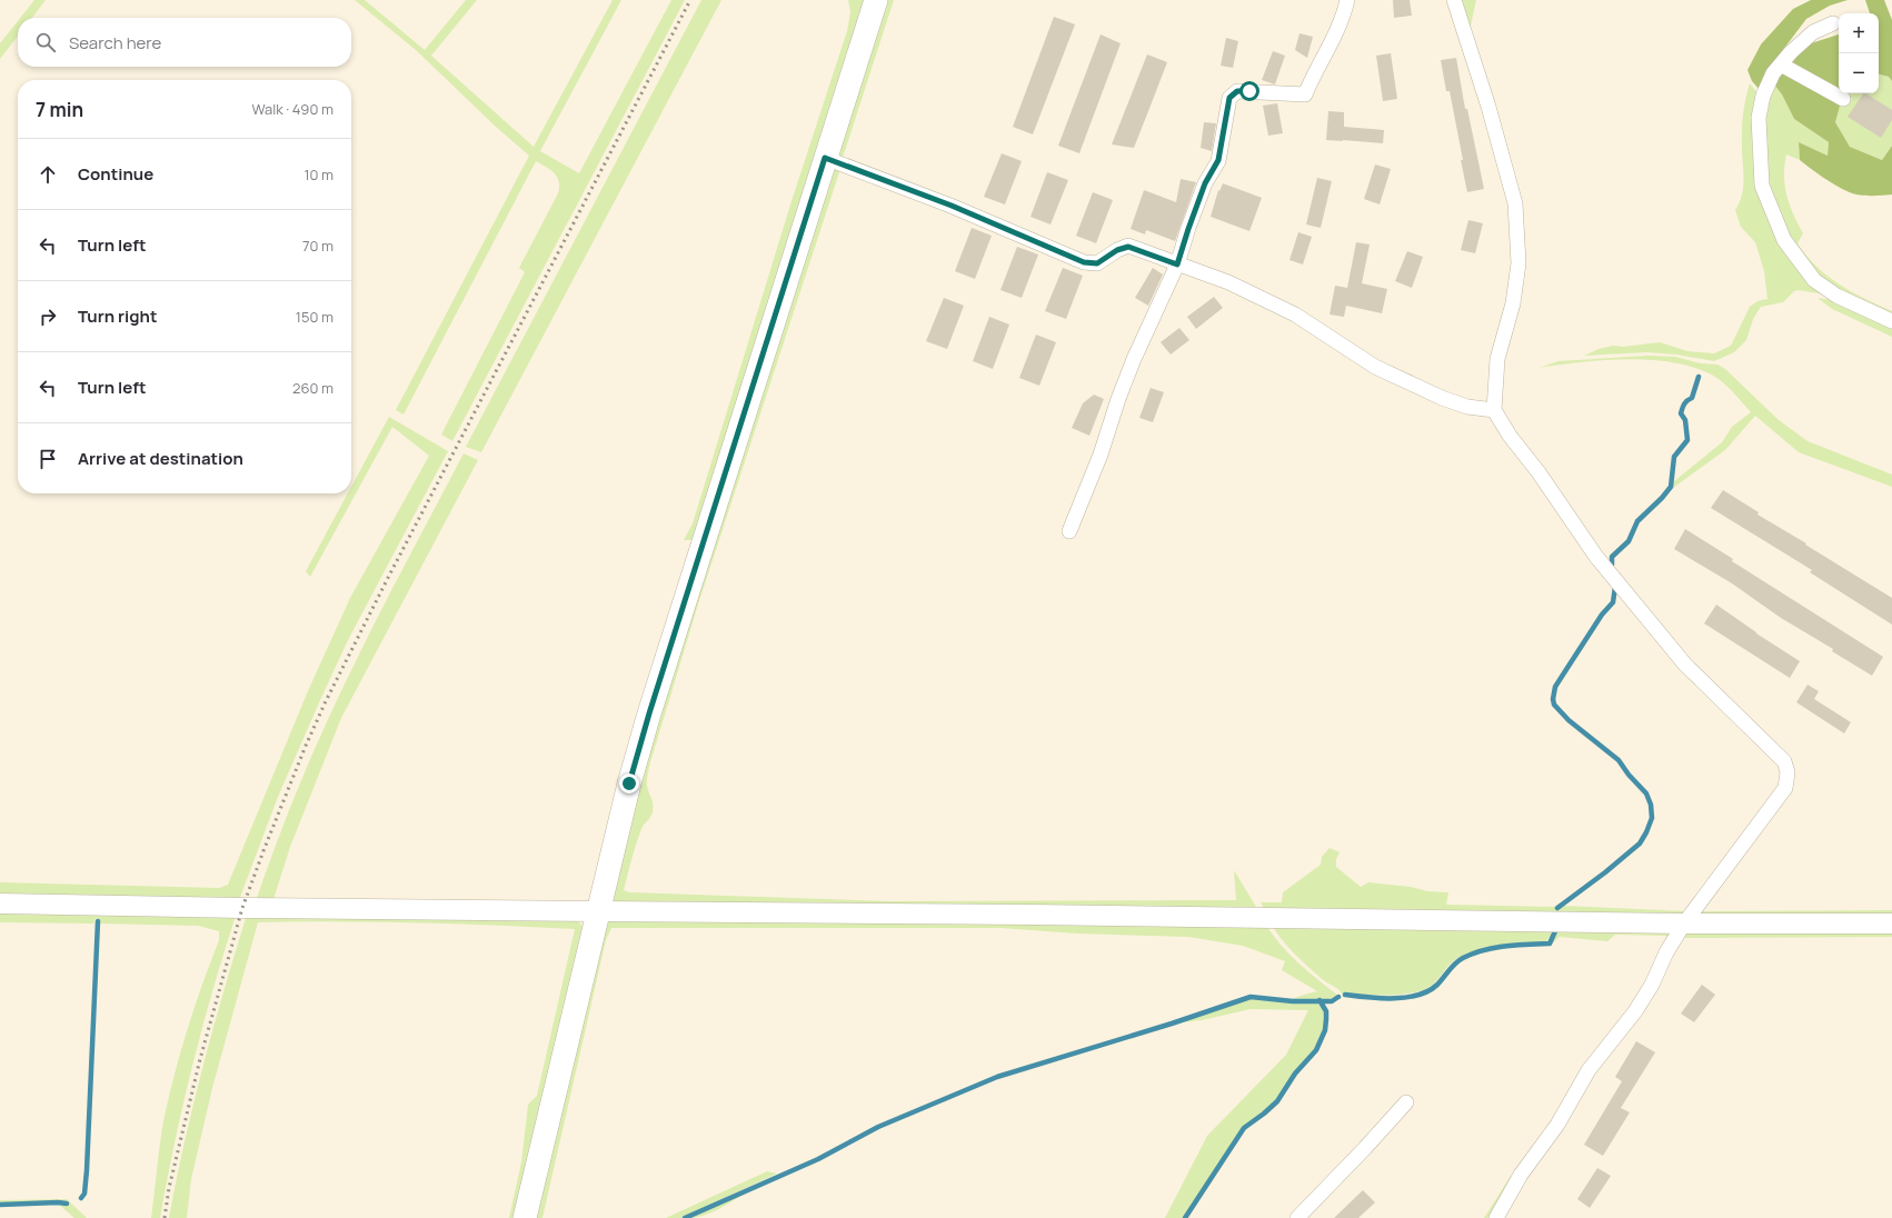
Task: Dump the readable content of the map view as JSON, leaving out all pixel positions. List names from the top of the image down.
{
  "page": {
    "map_buttons": ["+", "−"],
    "search": "Search here",
    "heading": ["7 min", "Walk · 490 m"],
    "list": [
      ["Continue", "10 m"],
      ["Turn left", "70 m"],
      ["Turn right", "150 m"],
      ["Turn left", "260 m"],
      "Arrive at destination"
    ]
  }
}
